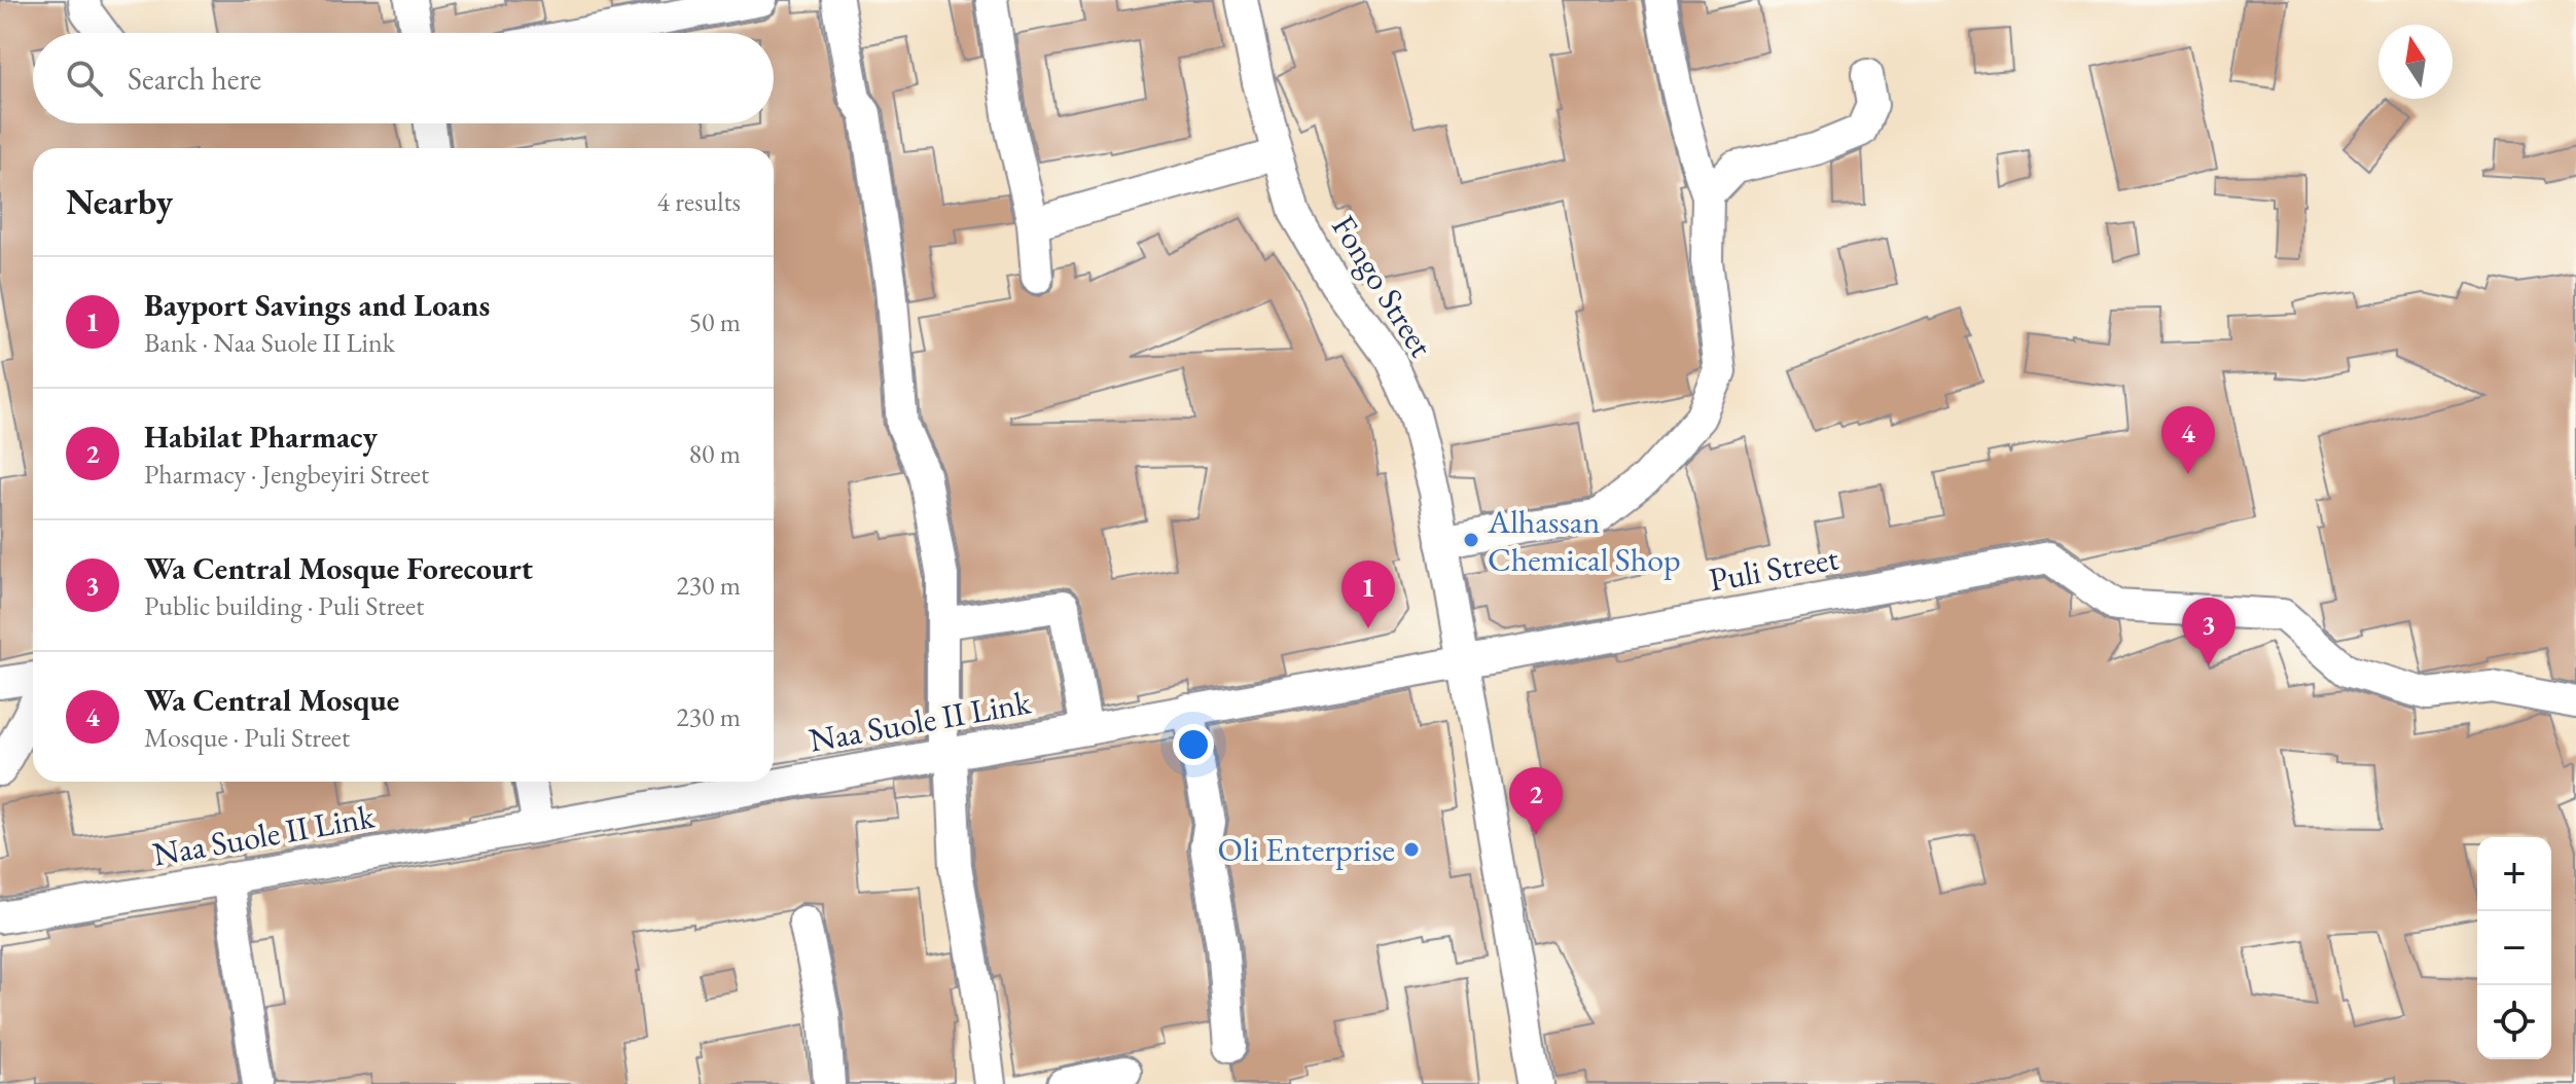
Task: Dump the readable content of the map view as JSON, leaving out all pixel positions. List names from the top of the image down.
{
  "streets": {
    "street": ["Fongo Street", "Puli Street", "Naa Suole II Link"]
  },
  "crossings": [
    ["Fongo Street", "Puli Street"],
    ["Fongo Street", "Naa Suole II Link"],
    ["Puli Street", "Naa Suole II Link"]
  ],
  "places": ["Alhassan Chemical Shop", "Oli Enterprise"],
  "north": "top",
  "page": {
    "search": "Search here",
    "heading": ["Nearby", "4 results"],
    "list": [
      {
        "mark": "1",
        "name": "Bayport Savings and Loans",
        "note": "Bank · Naa Suole II Link",
        "value": "50 m"
      },
      {
        "mark": "2",
        "name": "Habilat Pharmacy",
        "note": "Pharmacy · Jengbeyiri Street",
        "value": "80 m"
      },
      {
        "mark": "3",
        "name": "Wa Central Mosque Forecourt",
        "note": "Public building · Puli Street",
        "value": "230 m"
      },
      {
        "mark": "4",
        "name": "Wa Central Mosque",
        "note": "Mosque · Puli Street",
        "value": "230 m"
      }
    ],
    "pins": [
      "4",
      "1",
      "3",
      "2"
    ],
    "map_buttons": ["+", "−"]
  }
}
